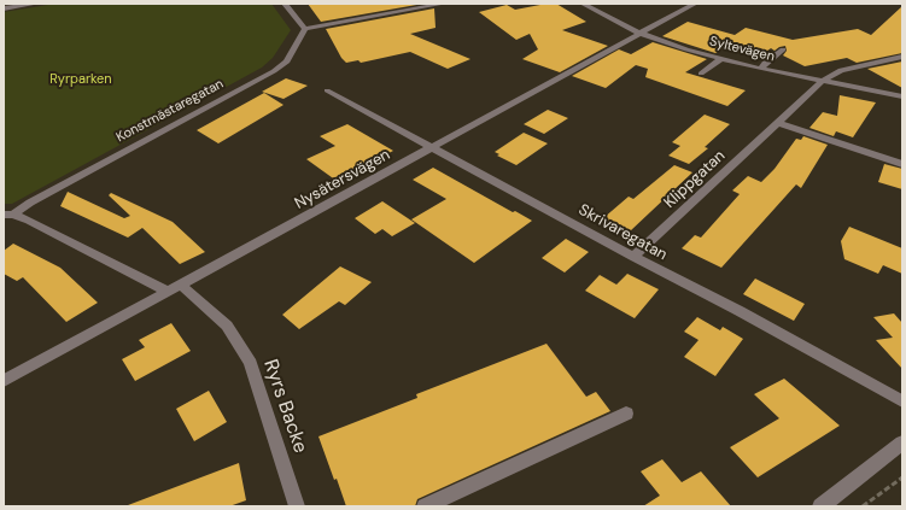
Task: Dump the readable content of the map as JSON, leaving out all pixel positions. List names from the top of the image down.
{
  "streets": {
    "street": [
      "Syltevägen",
      "Konstmästaregatan",
      "Nysätersvägen",
      "Klippgatan",
      "Skrivaregatan",
      "Ryrs Backe"
    ]
  },
  "crossings": [
    ["Syltevägen", "Nysätersvägen"],
    ["Syltevägen", "Klippgatan"],
    ["Nysätersvägen", "Skrivaregatan"],
    ["Nysätersvägen", "Ryrs Backe"],
    ["Klippgatan", "Skrivaregatan"]
  ],
  "parks": ["Ryrparken"]
}
